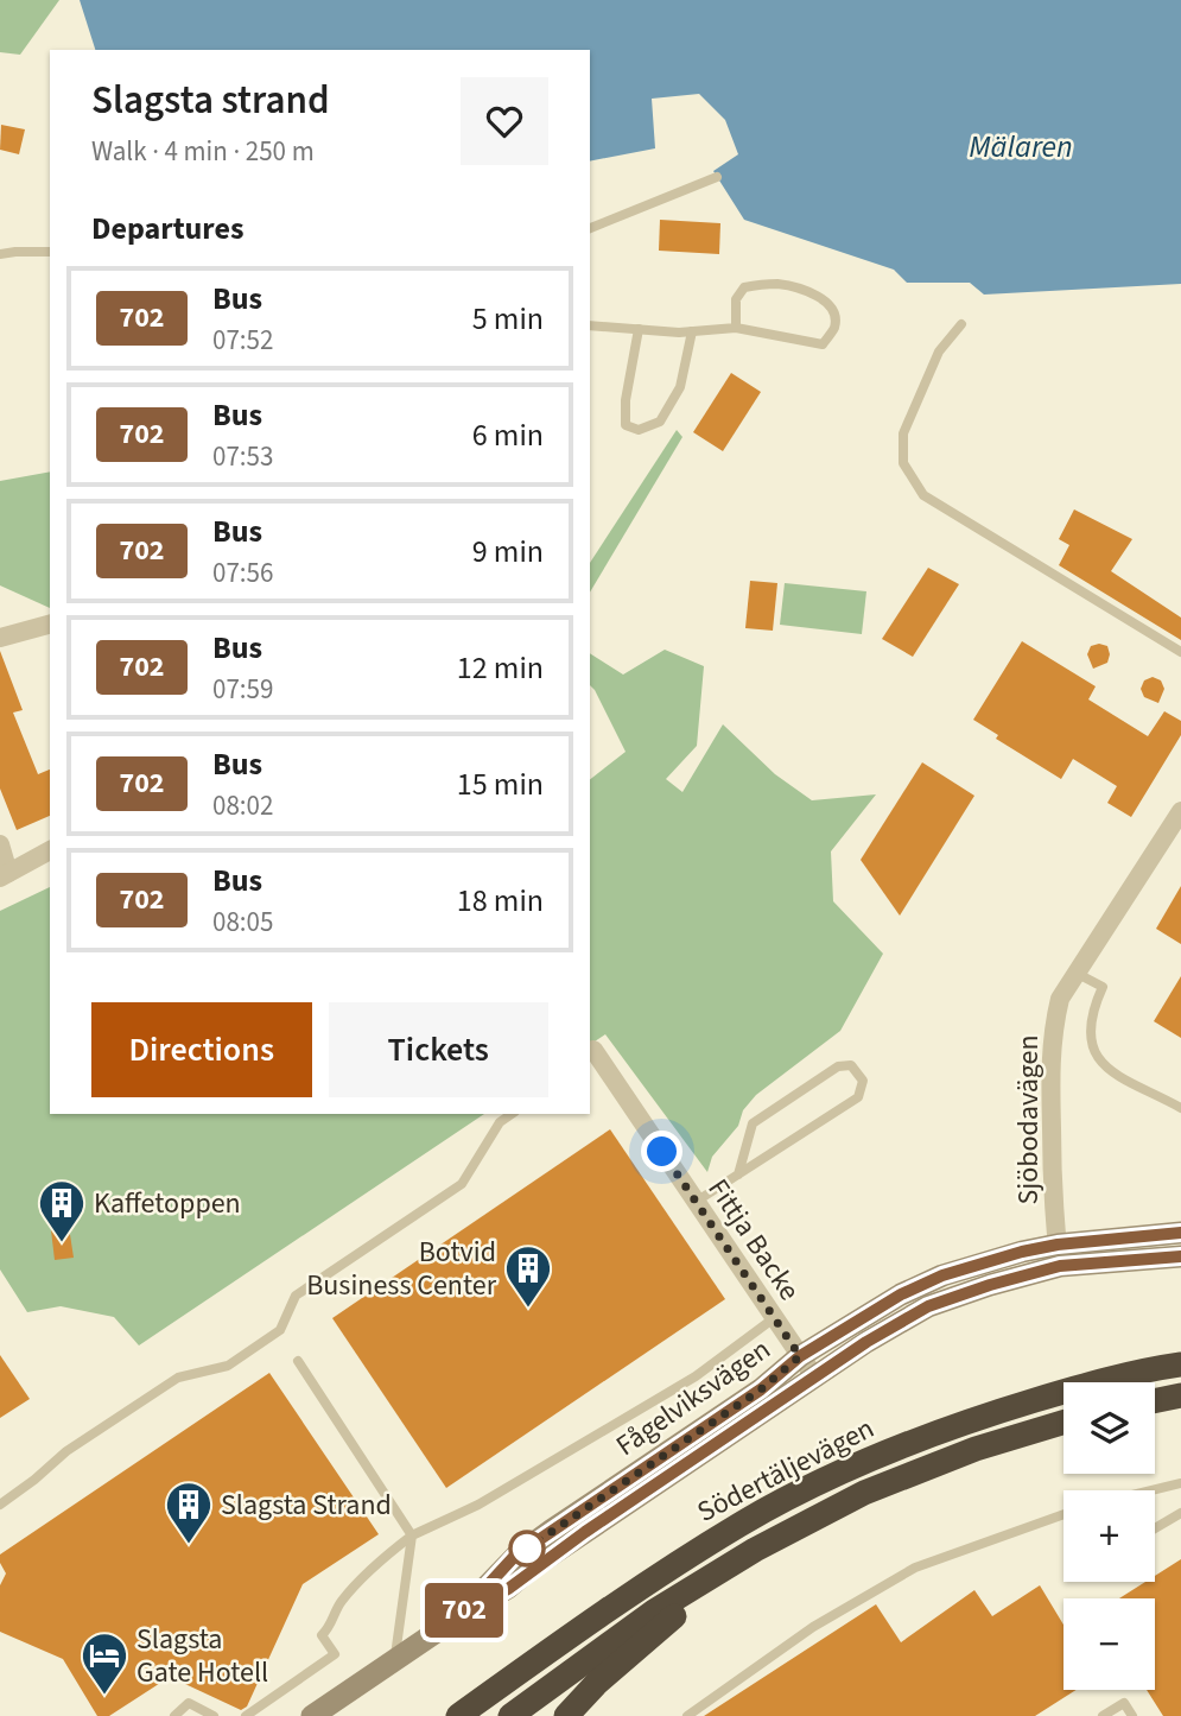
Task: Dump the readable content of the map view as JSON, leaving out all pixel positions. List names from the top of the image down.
{
  "streets": {
    "highway": ["Södertäljevägen"],
    "main road": ["Fågelviksvägen"],
    "street": ["Sjöbodavägen", "Fittja Backe"]
  },
  "crossings": [
    ["Sjöbodavägen", "Fågelviksvägen"],
    ["Fittja Backe", "Fågelviksvägen"]
  ],
  "water": ["Mälaren"],
  "places": {
    "building": ["Kaffetoppen", "Botvid Business Center", "Slagsta Strand"],
    "hotel": ["Slagsta Gate Hotell"]
  },
  "lines": ["bus line 702"],
  "page": {
    "on_map": "702",
    "heading": [
      ["Slagsta strand", "Walk · 4 min · 250 m"],
      "Departures"
    ],
    "list": [
      {
        "mark": "702",
        "name": "Bus",
        "note": "07:52",
        "value": "5 min"
      },
      {
        "mark": "702",
        "name": "Bus",
        "note": "07:53",
        "value": "6 min"
      },
      {
        "mark": "702",
        "name": "Bus",
        "note": "07:56",
        "value": "9 min"
      },
      {
        "mark": "702",
        "name": "Bus",
        "note": "07:59",
        "value": "12 min"
      },
      {
        "mark": "702",
        "name": "Bus",
        "note": "08:02",
        "value": "15 min"
      },
      {
        "mark": "702",
        "name": "Bus",
        "note": "08:05",
        "value": "18 min"
      }
    ],
    "buttons": ["Directions", "Tickets"],
    "map_buttons": ["+", "−"]
  }
}
